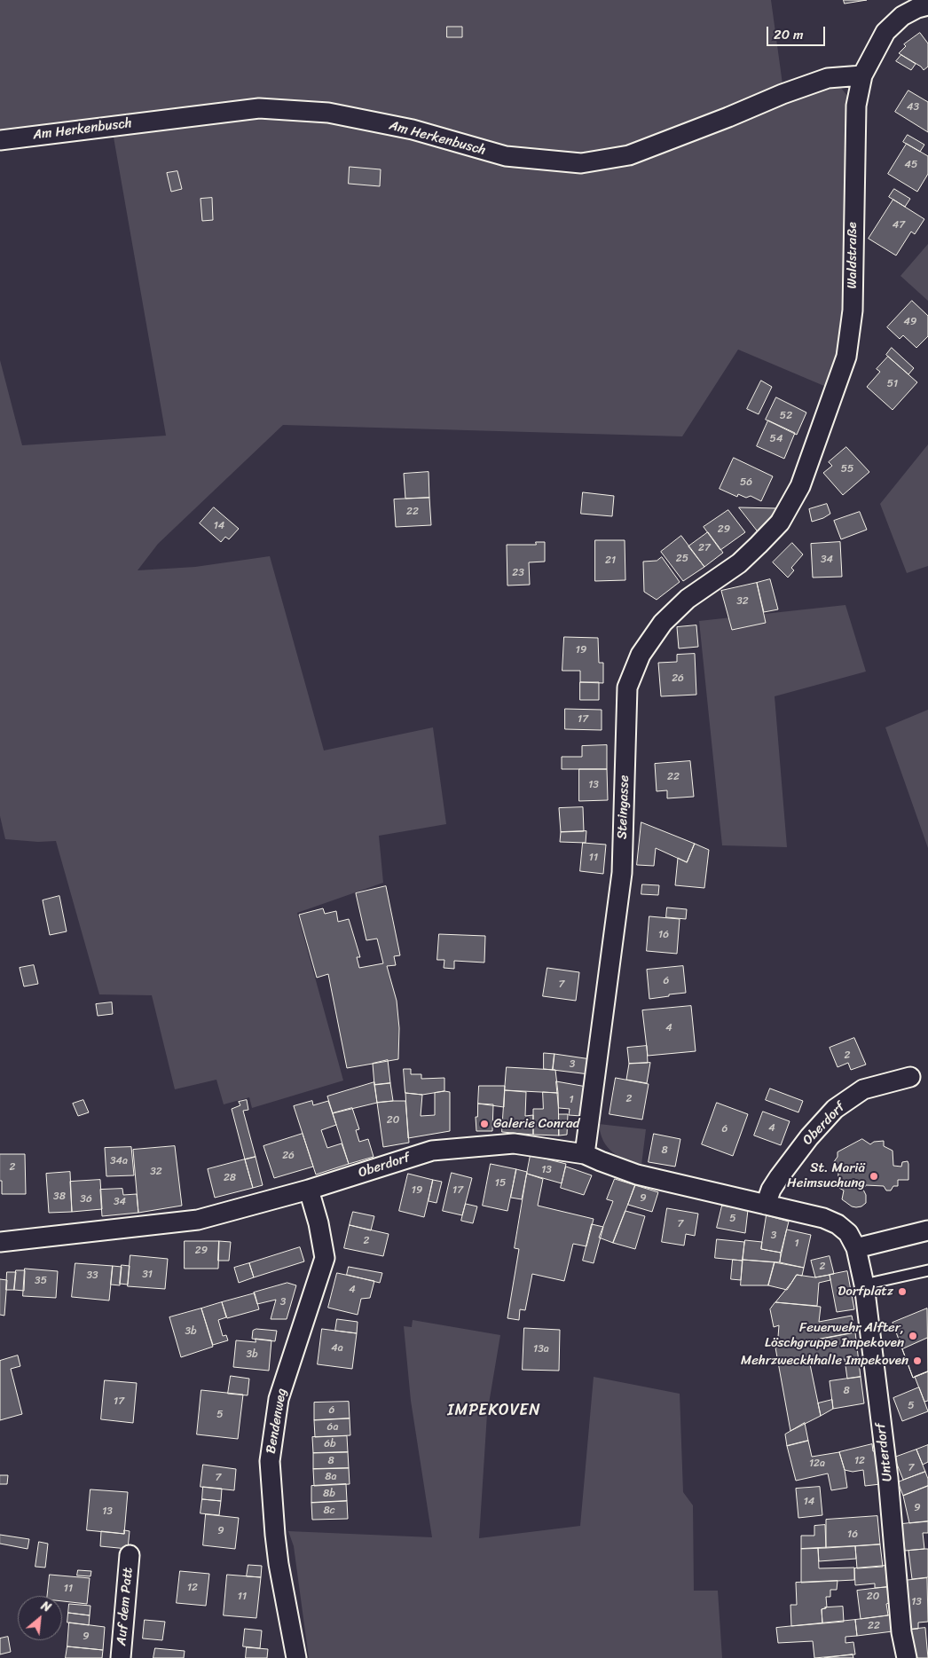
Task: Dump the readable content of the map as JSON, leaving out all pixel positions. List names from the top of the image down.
{
  "streets": {
    "street": [
      "Am Herkenbusch",
      "Waldstraße",
      "Steingasse",
      "Oberdorf",
      "Bendenweg",
      "Unterdorf",
      "Auf dem Patt"
    ]
  },
  "crossings": [
    ["Am Herkenbusch", "Waldstraße"],
    ["Waldstraße", "Steingasse"],
    ["Steingasse", "Oberdorf"],
    ["Oberdorf", "Bendenweg"],
    ["Oberdorf", "Unterdorf"]
  ],
  "districts": ["IMPEKOVEN"],
  "places": [
    "Galerie Conrad",
    "St. Mariä Heimsuchung",
    "Dorfplatz",
    "Feuerwehr Alfter, Löschgruppe Impekoven",
    "Mehrzweckhhalle Impekoven"
  ],
  "house_numbers": [
    "43",
    "45",
    "47",
    "49",
    "51",
    "52",
    "54",
    "55",
    "56",
    "22",
    "14",
    "29",
    "27",
    "25",
    "34",
    "21",
    "23",
    "32",
    "19",
    "26",
    "17",
    "22",
    "13",
    "11",
    "16",
    "6",
    "7",
    "4",
    "2",
    "3",
    "2",
    "1",
    "20",
    "4",
    "6",
    "8",
    "26",
    "34a",
    "2",
    "13",
    "32",
    "28",
    "15",
    "19",
    "17",
    "38",
    "9",
    "36",
    "34",
    "5",
    "7",
    "3",
    "2",
    "1",
    "29",
    "2",
    "31",
    "33",
    "35",
    "4",
    "3",
    "3b",
    "4a",
    "13a",
    "3b",
    "8",
    "17",
    "5",
    "6",
    "5",
    "6a",
    "6b",
    "8",
    "12",
    "12a",
    "7",
    "8a",
    "7",
    "8b",
    "14",
    "9",
    "8c",
    "13",
    "9",
    "16",
    "12",
    "11",
    "11",
    "20",
    "13",
    "22",
    "9"
  ],
  "scale_bar": "20 m",
  "north": "top right"
}
